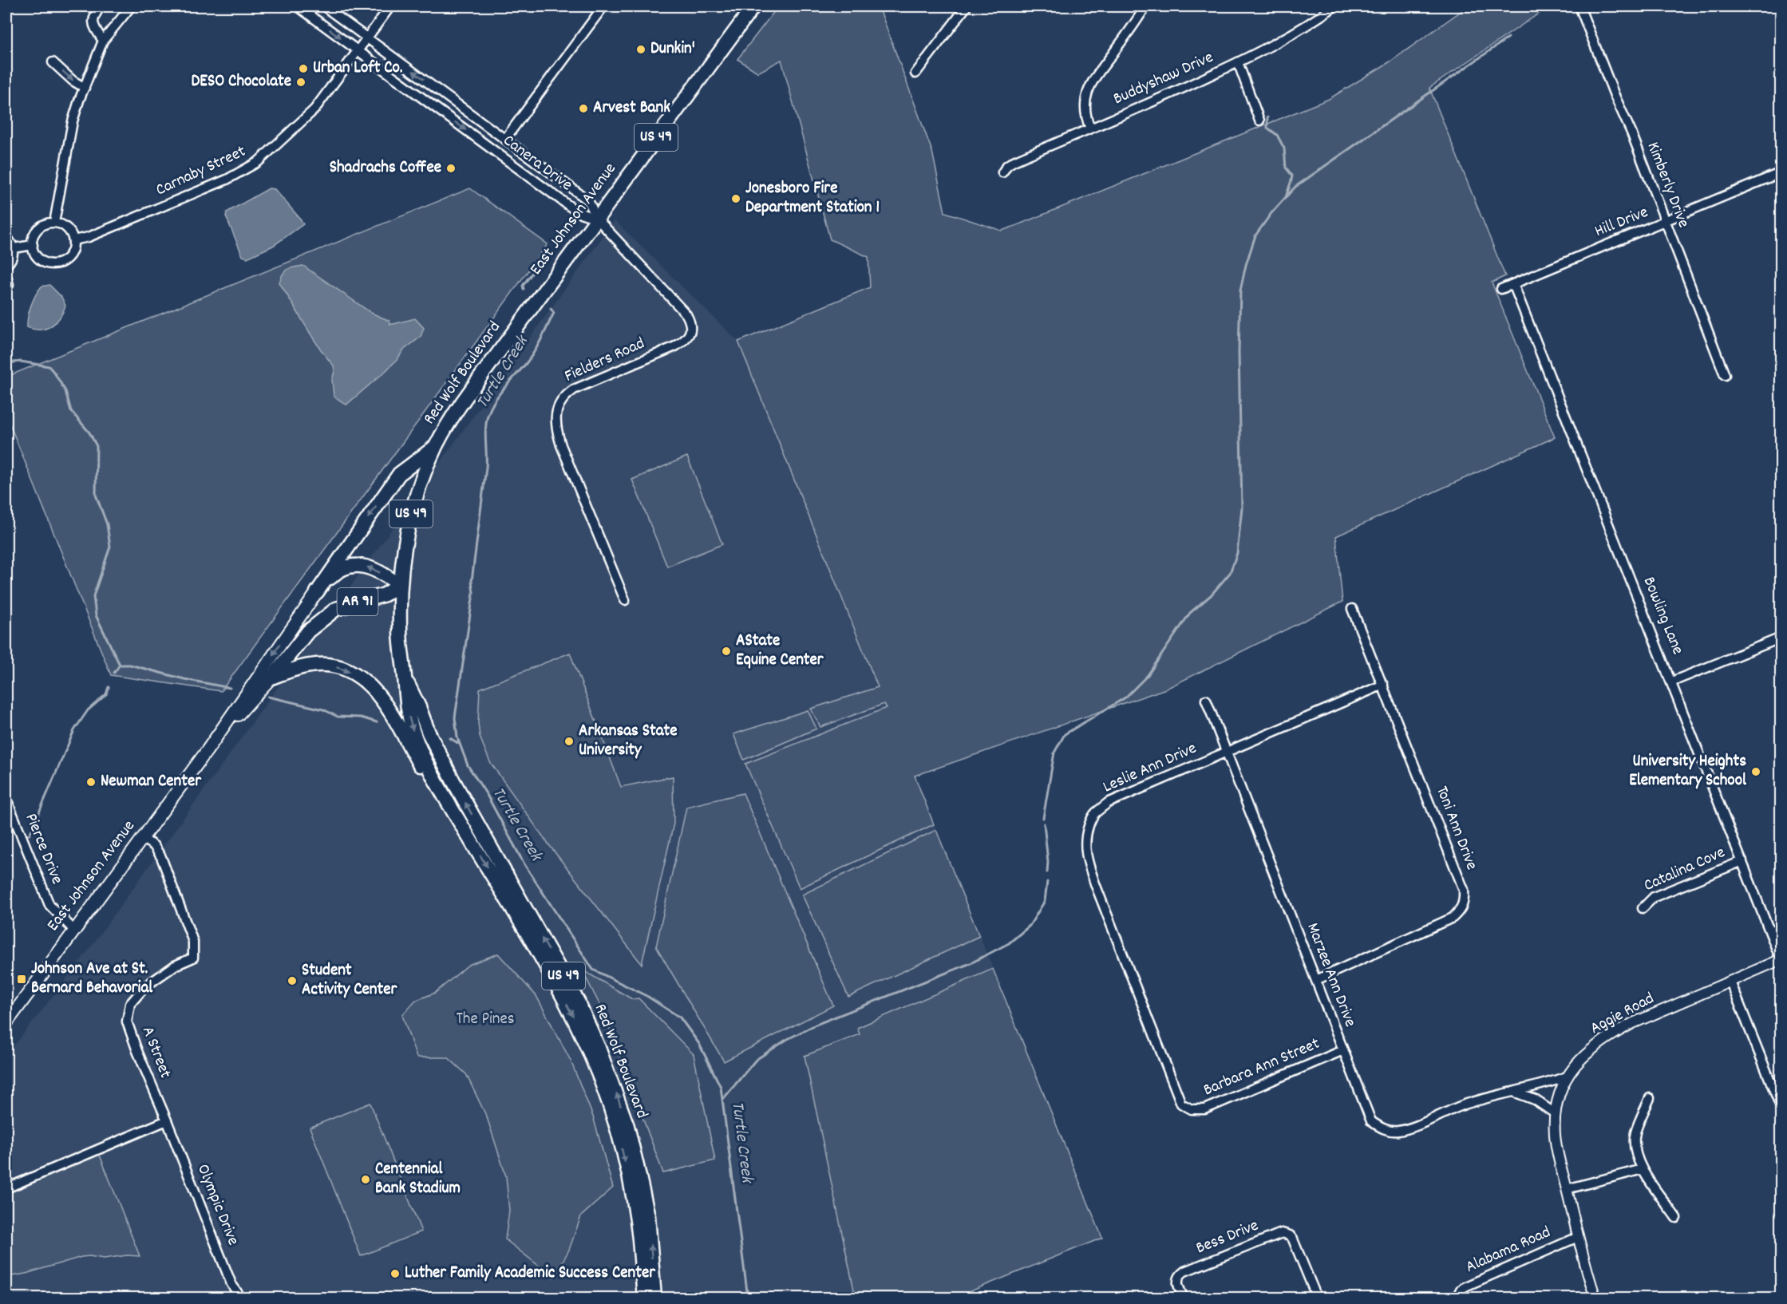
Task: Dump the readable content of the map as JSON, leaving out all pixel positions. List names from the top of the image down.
{
  "streets": {
    "highway": [
      "US 49",
      "East Johnson Avenue",
      "Red Wolf Boulevard",
      "AR 91"
    ],
    "street": [
      "Buddyshaw Drive",
      "Canera Drive",
      "Carnaby Street",
      "Kimberly Drive",
      "Hill Drive",
      "Fielders Road",
      "Bowling Lane",
      "Leslie Ann Drive",
      "Toni Ann Drive",
      "Pierce Drive",
      "Catalina Cove",
      "Marzee Ann Drive",
      "Aggie Road",
      "A Street",
      "Barbara Ann Street",
      "Olympic Drive",
      "Bess Drive",
      "Alabama Road"
    ]
  },
  "crossings": [
    ["Canera Drive", "Carnaby Street"],
    ["Canera Drive", "East Johnson Avenue"],
    ["Canera Drive", "Fielders Road"],
    ["Kimberly Drive", "Hill Drive"],
    ["East Johnson Avenue", "Fielders Road"],
    ["East Johnson Avenue", "Red Wolf Boulevard"],
    ["East Johnson Avenue", "AR 91"],
    ["East Johnson Avenue", "Pierce Drive"],
    ["East Johnson Avenue", "A Street"],
    ["Hill Drive", "Bowling Lane"],
    ["Red Wolf Boulevard", "AR 91"],
    ["Bowling Lane", "Catalina Cove"],
    ["Bowling Lane", "Aggie Road"],
    ["Leslie Ann Drive", "Toni Ann Drive"],
    ["Leslie Ann Drive", "Marzee Ann Drive"],
    ["Leslie Ann Drive", "Barbara Ann Street"],
    ["Toni Ann Drive", "Marzee Ann Drive"],
    ["Marzee Ann Drive", "Aggie Road"],
    ["Marzee Ann Drive", "Barbara Ann Street"],
    ["Aggie Road", "Alabama Road"],
    ["A Street", "Olympic Drive"]
  ],
  "water": ["Turtle Creek"],
  "parks": ["The Pines"],
  "places": {
    "other": [
      "Dunkin'",
      "Urban Loft Co.",
      "DESO Chocolate",
      "Arvest Bank",
      "Shadrachs Coffee",
      "Jonesboro Fire Department Station 1",
      "AState Equine Center",
      "Arkansas State University",
      "University Heights Elementary School",
      "Newman Center",
      "Student Activity Center",
      "Centennial Bank Stadium",
      "Luther Family Academic Success Center"
    ],
    "transit": ["Johnson Ave at St. Bernard Behavorial"]
  }
}
